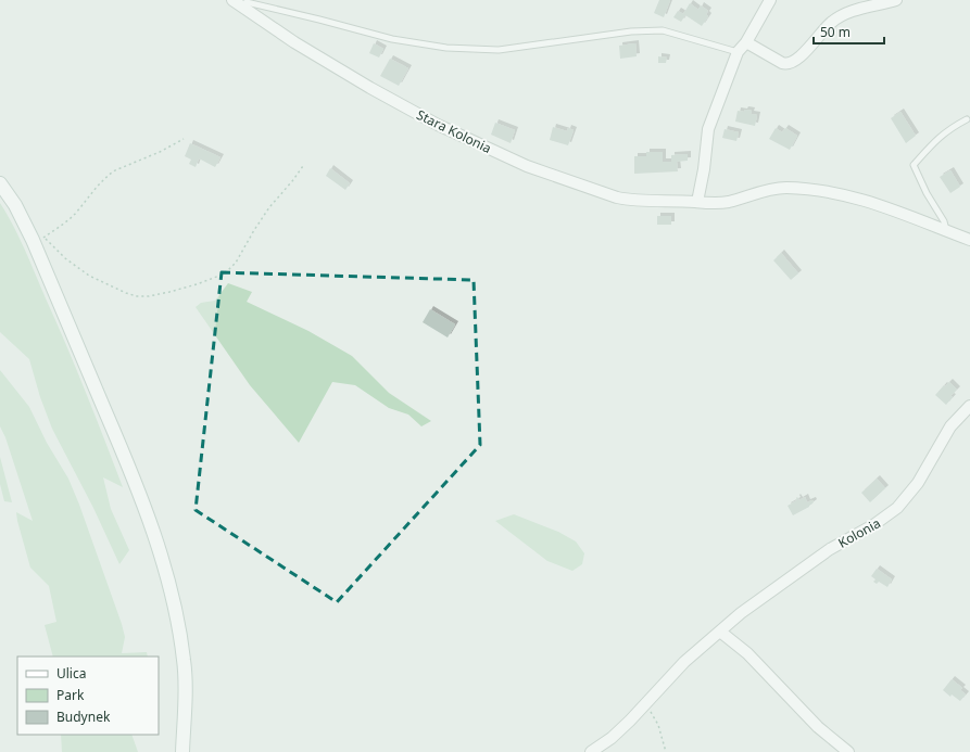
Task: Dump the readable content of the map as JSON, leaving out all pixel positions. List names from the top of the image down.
{
  "streets": {
    "street": ["Stara Kolonia", "Kolonia"]
  },
  "legend": ["Ulica", "Park", "Budynek"],
  "scale_bar": "50 m"
}
